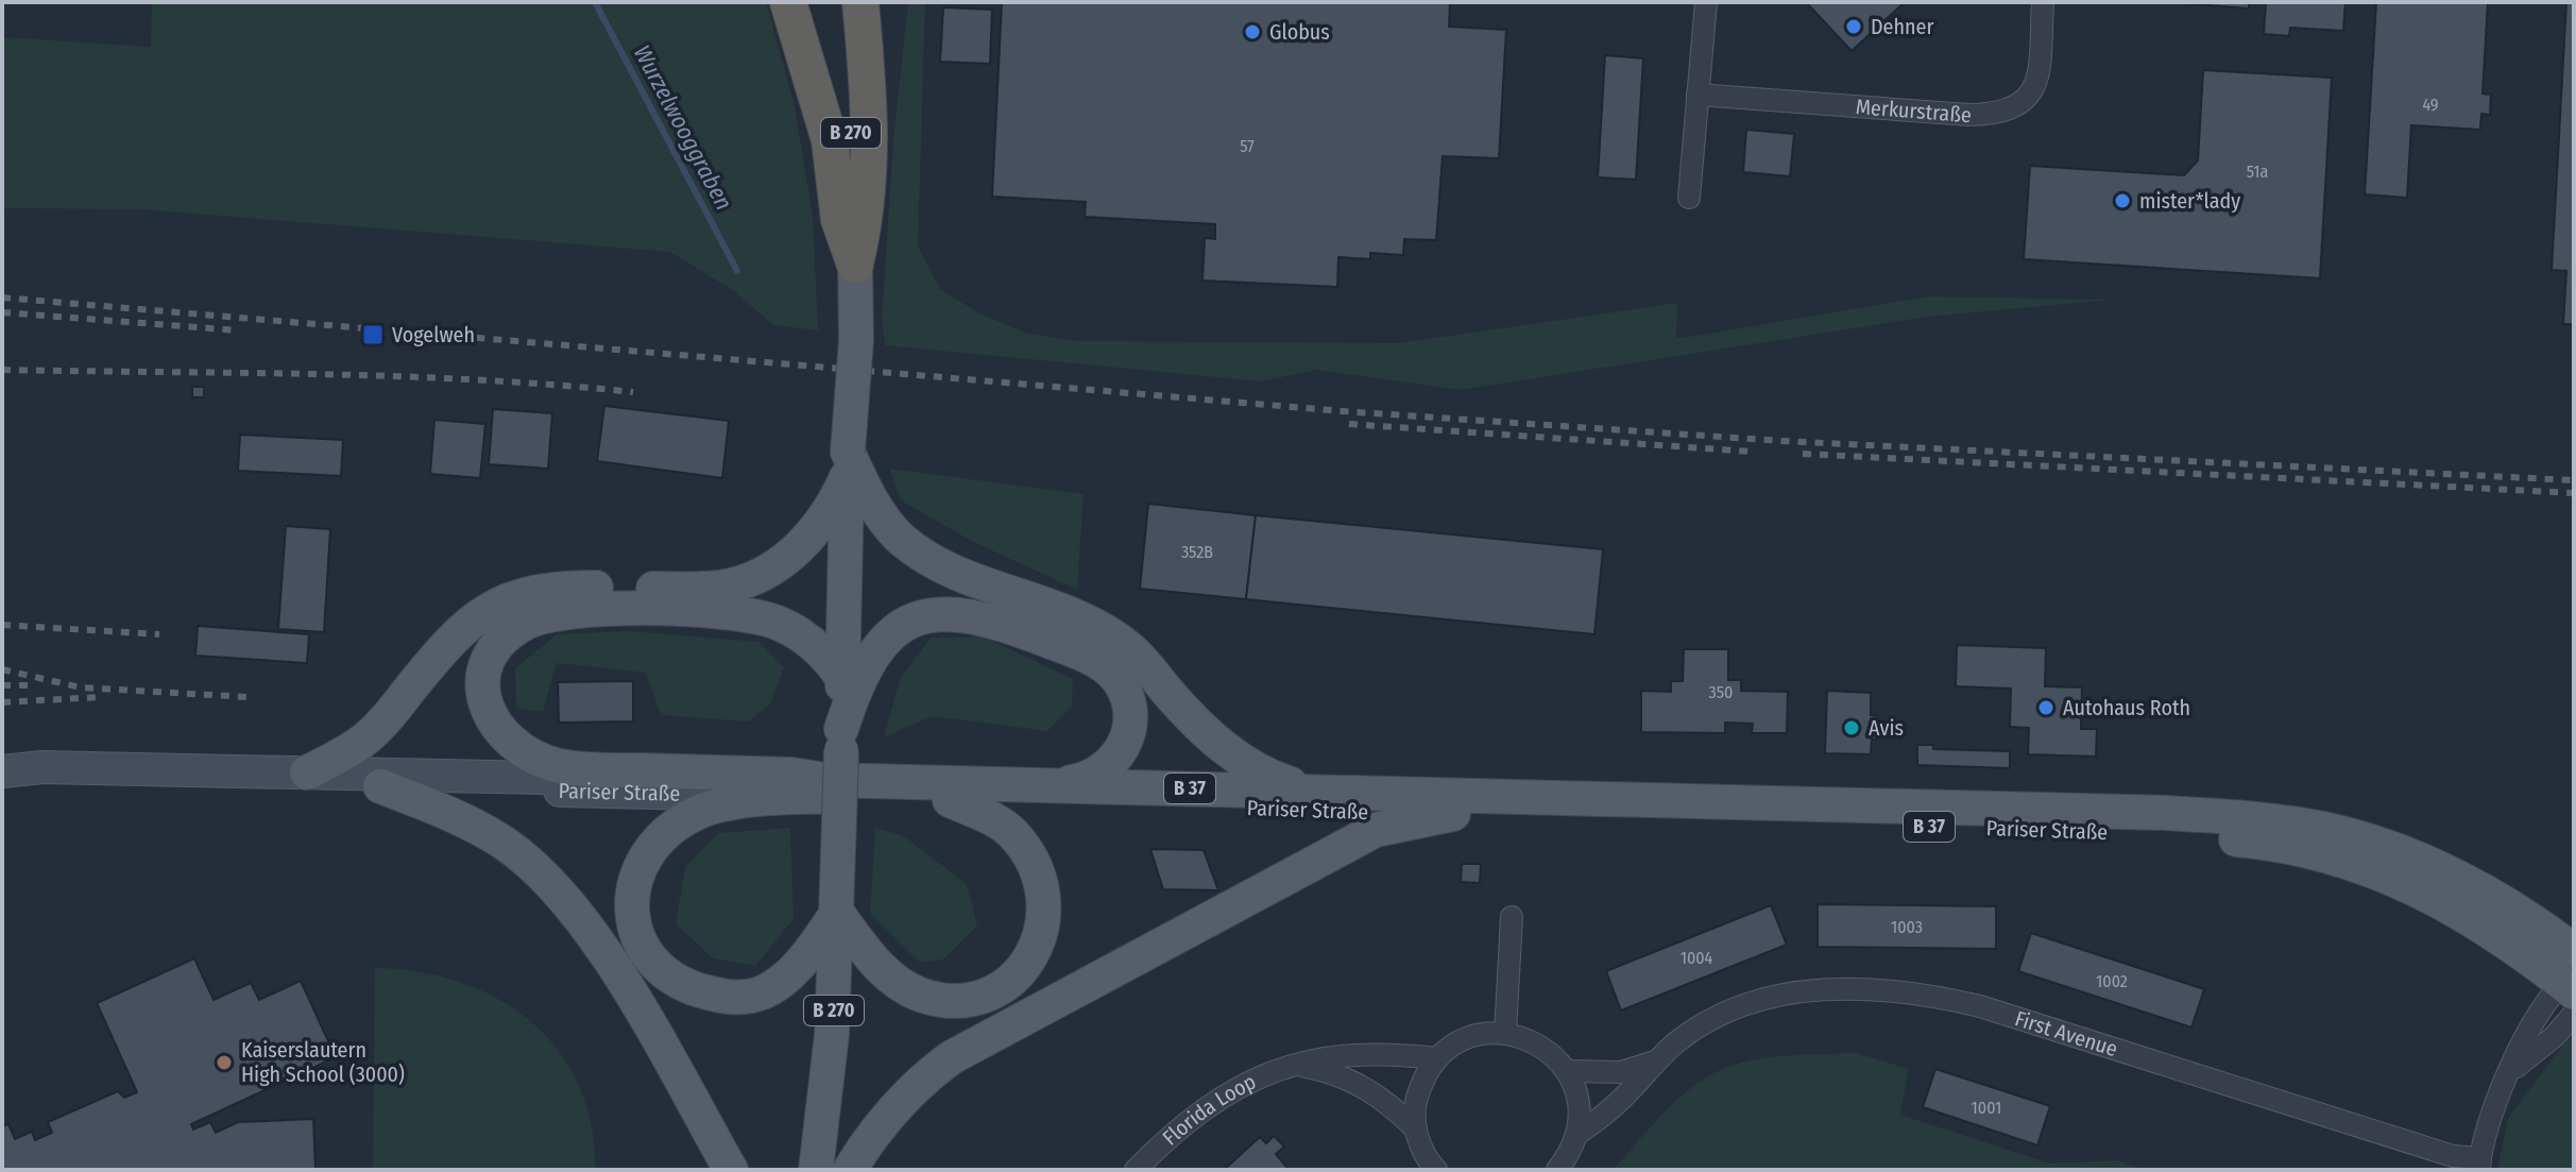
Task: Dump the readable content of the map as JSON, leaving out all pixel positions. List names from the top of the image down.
{
  "streets": {
    "highway": ["B 270"],
    "main road": ["B 37", "Pariser Straße"],
    "street": ["Merkurstraße", "First Avenue", "Florida Loop"]
  },
  "crossings": [
    ["B 270", "Pariser Straße"]
  ],
  "water": ["Wurzelwooggraben"],
  "places": {
    "other": [
      "Dehner",
      "Globus",
      "mister*lady",
      "Autohaus Roth",
      "Avis",
      "Kaiserslautern High School (3000)"
    ],
    "transit": ["Vogelweh"]
  },
  "house_numbers": [
    "49",
    "57",
    "51a",
    "352B",
    "350",
    "1003",
    "1004",
    "1002",
    "1001"
  ]
}
